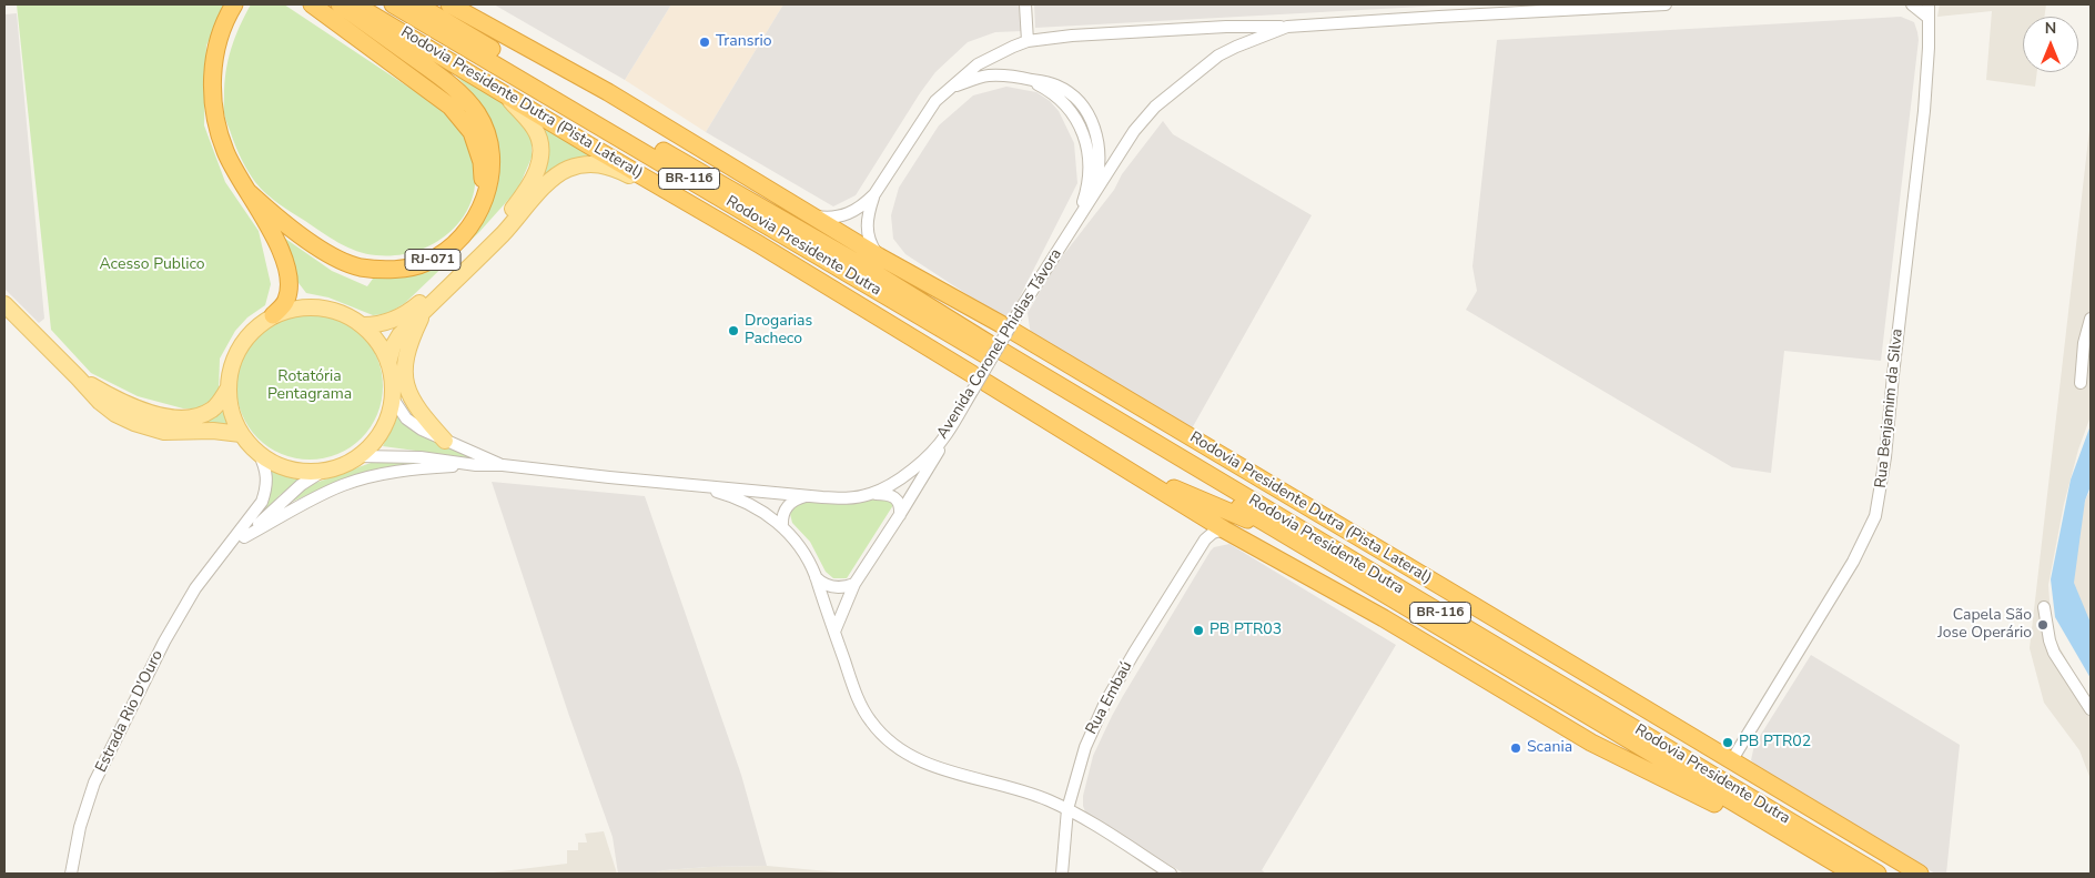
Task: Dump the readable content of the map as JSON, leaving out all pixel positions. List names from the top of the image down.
{
  "streets": {
    "highway": [
      "Rodovia Presidente Dutra (Pista Lateral)",
      "BR-116",
      "Rodovia Presidente Dutra",
      "RJ-071"
    ],
    "street": [
      "Avenida Coronel Phidias Távora",
      "Rua Benjamim da Silva",
      "Rua Embaú",
      "Estrada Rio D'Ouro"
    ]
  },
  "crossings": [
    ["Rodovia Presidente Dutra (Pista Lateral)", "Rodovia Presidente Dutra"],
    ["Rodovia Presidente Dutra (Pista Lateral)", "Avenida Coronel Phidias Távora"],
    ["Rodovia Presidente Dutra (Pista Lateral)", "Rua Benjamim da Silva"],
    ["Rodovia Presidente Dutra (Pista Lateral)", "Rua Embaú"],
    ["RJ-071", "Avenida Coronel Phidias Távora"],
    ["RJ-071", "Estrada Rio D'Ouro"],
    ["Avenida Coronel Phidias Távora", "Estrada Rio D'Ouro"]
  ],
  "parks": ["Acesso Publico", "Rotatória Pentagrama"],
  "places": [
    "Transrio",
    "Drogarias Pacheco",
    "Capela São Jose Operário",
    "PB PTR03",
    "PB PTR02",
    "Scania"
  ],
  "north": "top"
}
